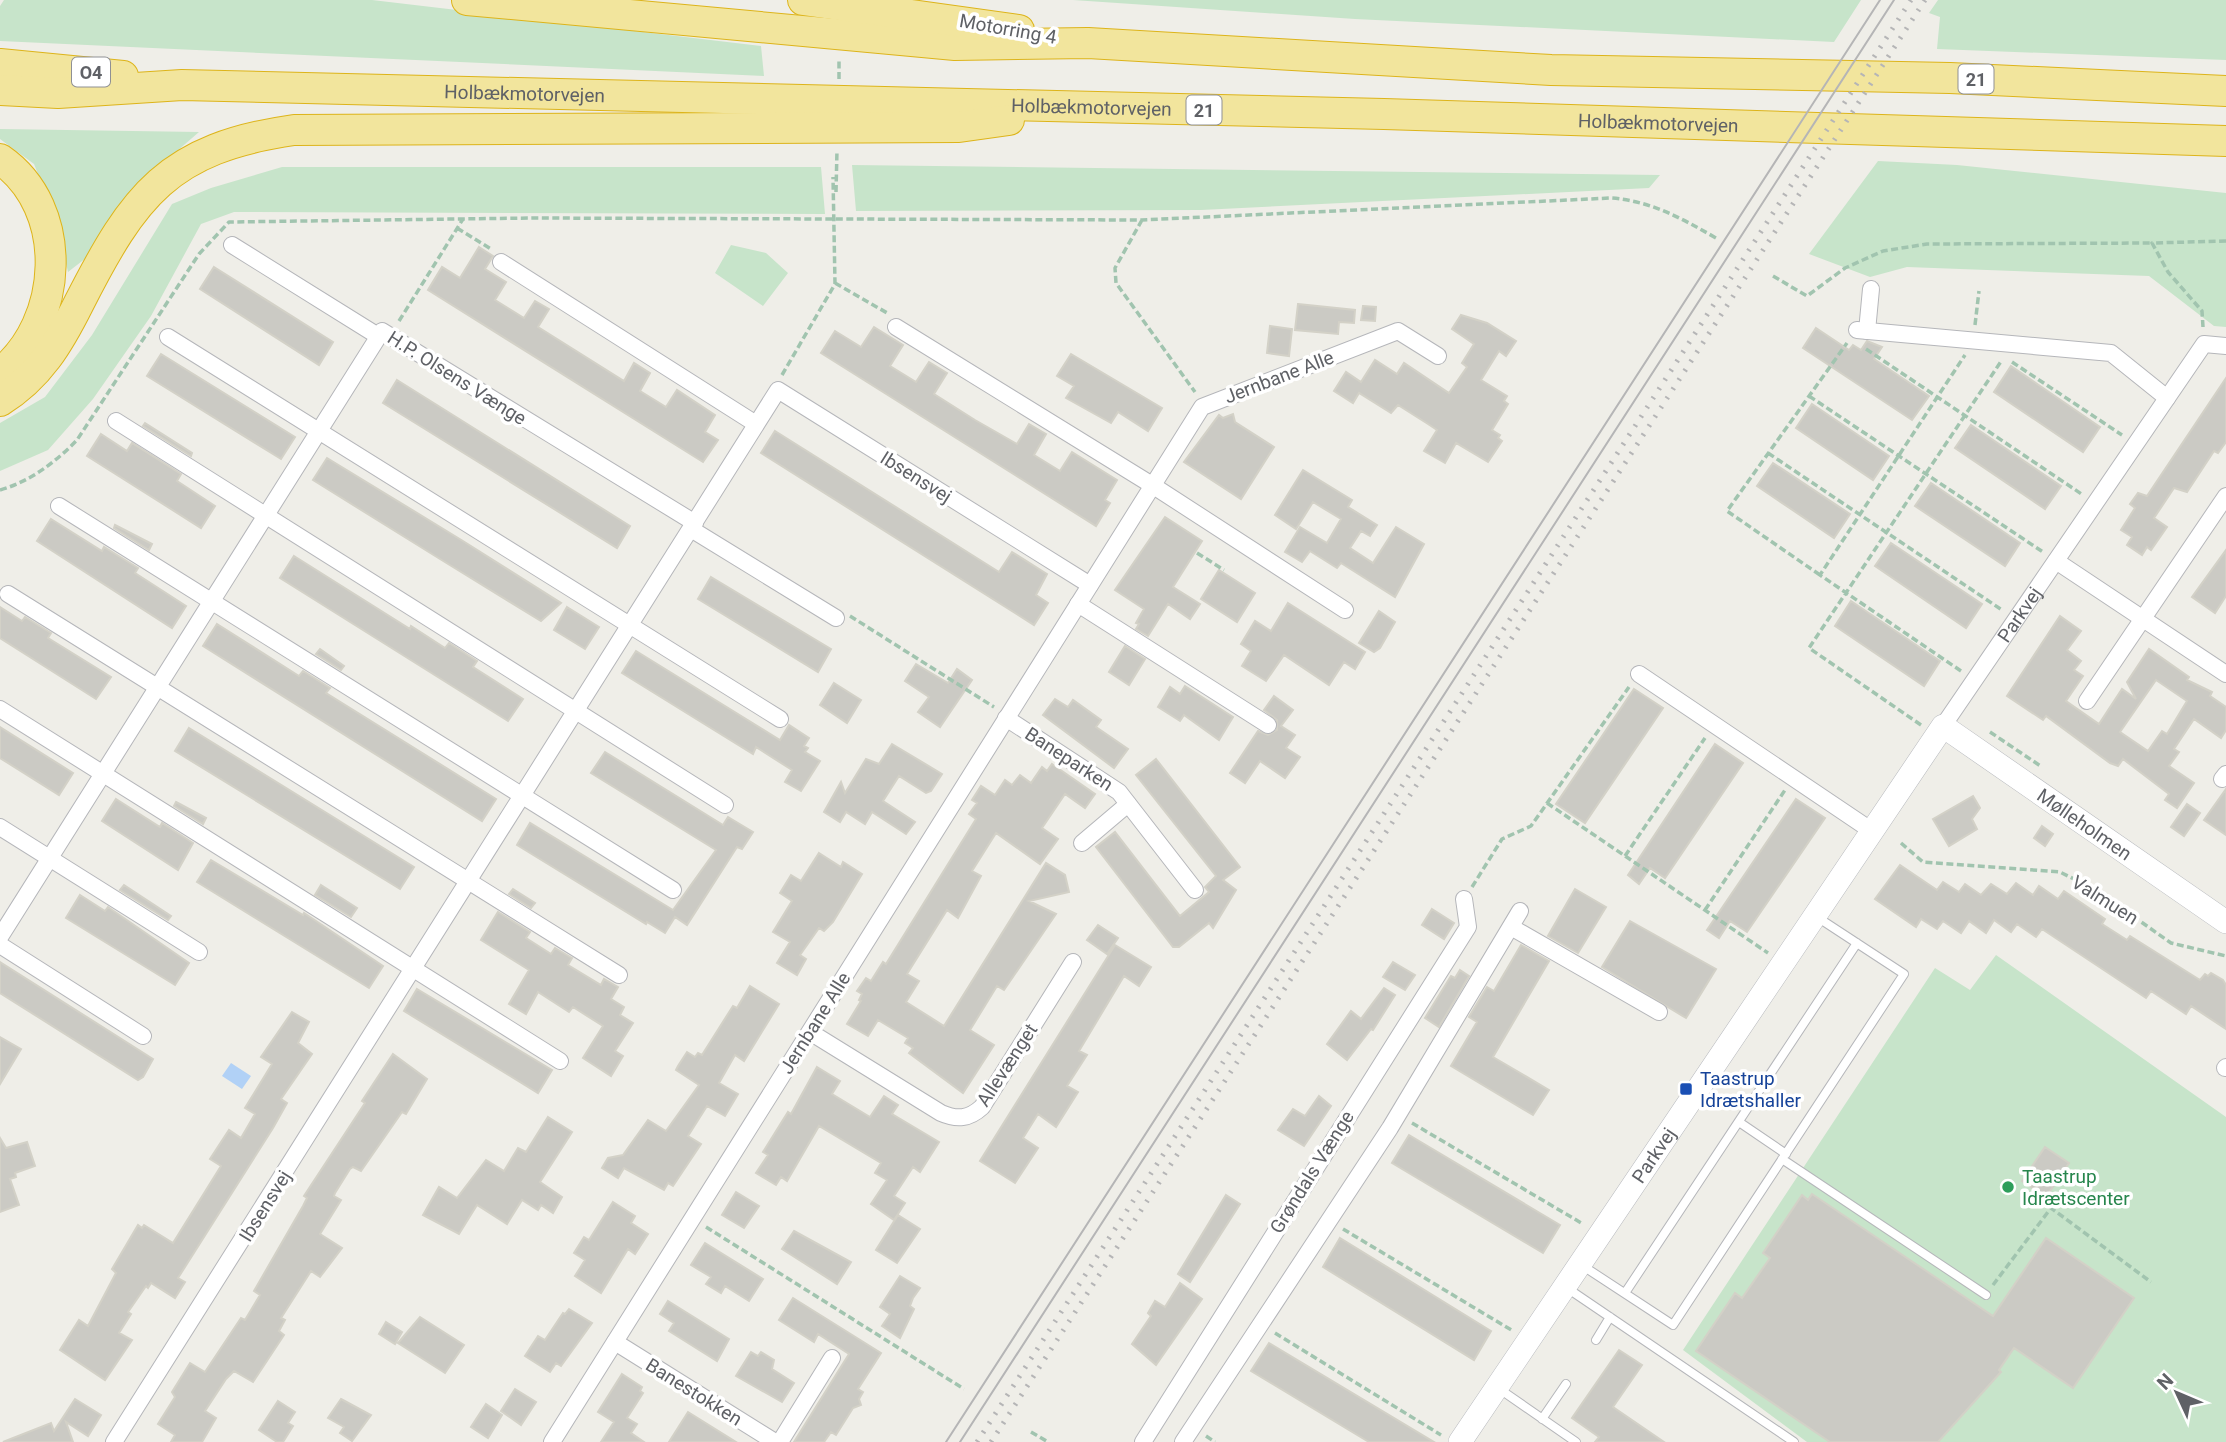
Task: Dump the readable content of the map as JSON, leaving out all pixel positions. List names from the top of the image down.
{
  "streets": {
    "highway": [
      "Motorring 4",
      "O4",
      "21",
      "Holbækmotorvejen"
    ],
    "street": [
      "Jernbane Alle",
      "H.P. Olsens Vænge",
      "Ibsensvej",
      "Parkvej",
      "Baneparken",
      "Mølleholmen",
      "Allevænget",
      "Grøndals Vænge",
      "Banestokken"
    ],
    "path": ["Valmuen"]
  },
  "crossings": [
    ["Motorring 4", "21"],
    ["O4", "Holbækmotorvejen"],
    ["Jernbane Alle", "Ibsensvej"],
    ["Jernbane Alle", "Baneparken"],
    ["Jernbane Alle", "Allevænget"],
    ["Jernbane Alle", "Banestokken"],
    ["H.P. Olsens Vænge", "Ibsensvej"],
    ["Parkvej", "Mølleholmen"]
  ],
  "places": {
    "transit": ["Taastrup Idrætshaller"],
    "other": ["Taastrup Idrætscenter"]
  },
  "north": "top left"
}
